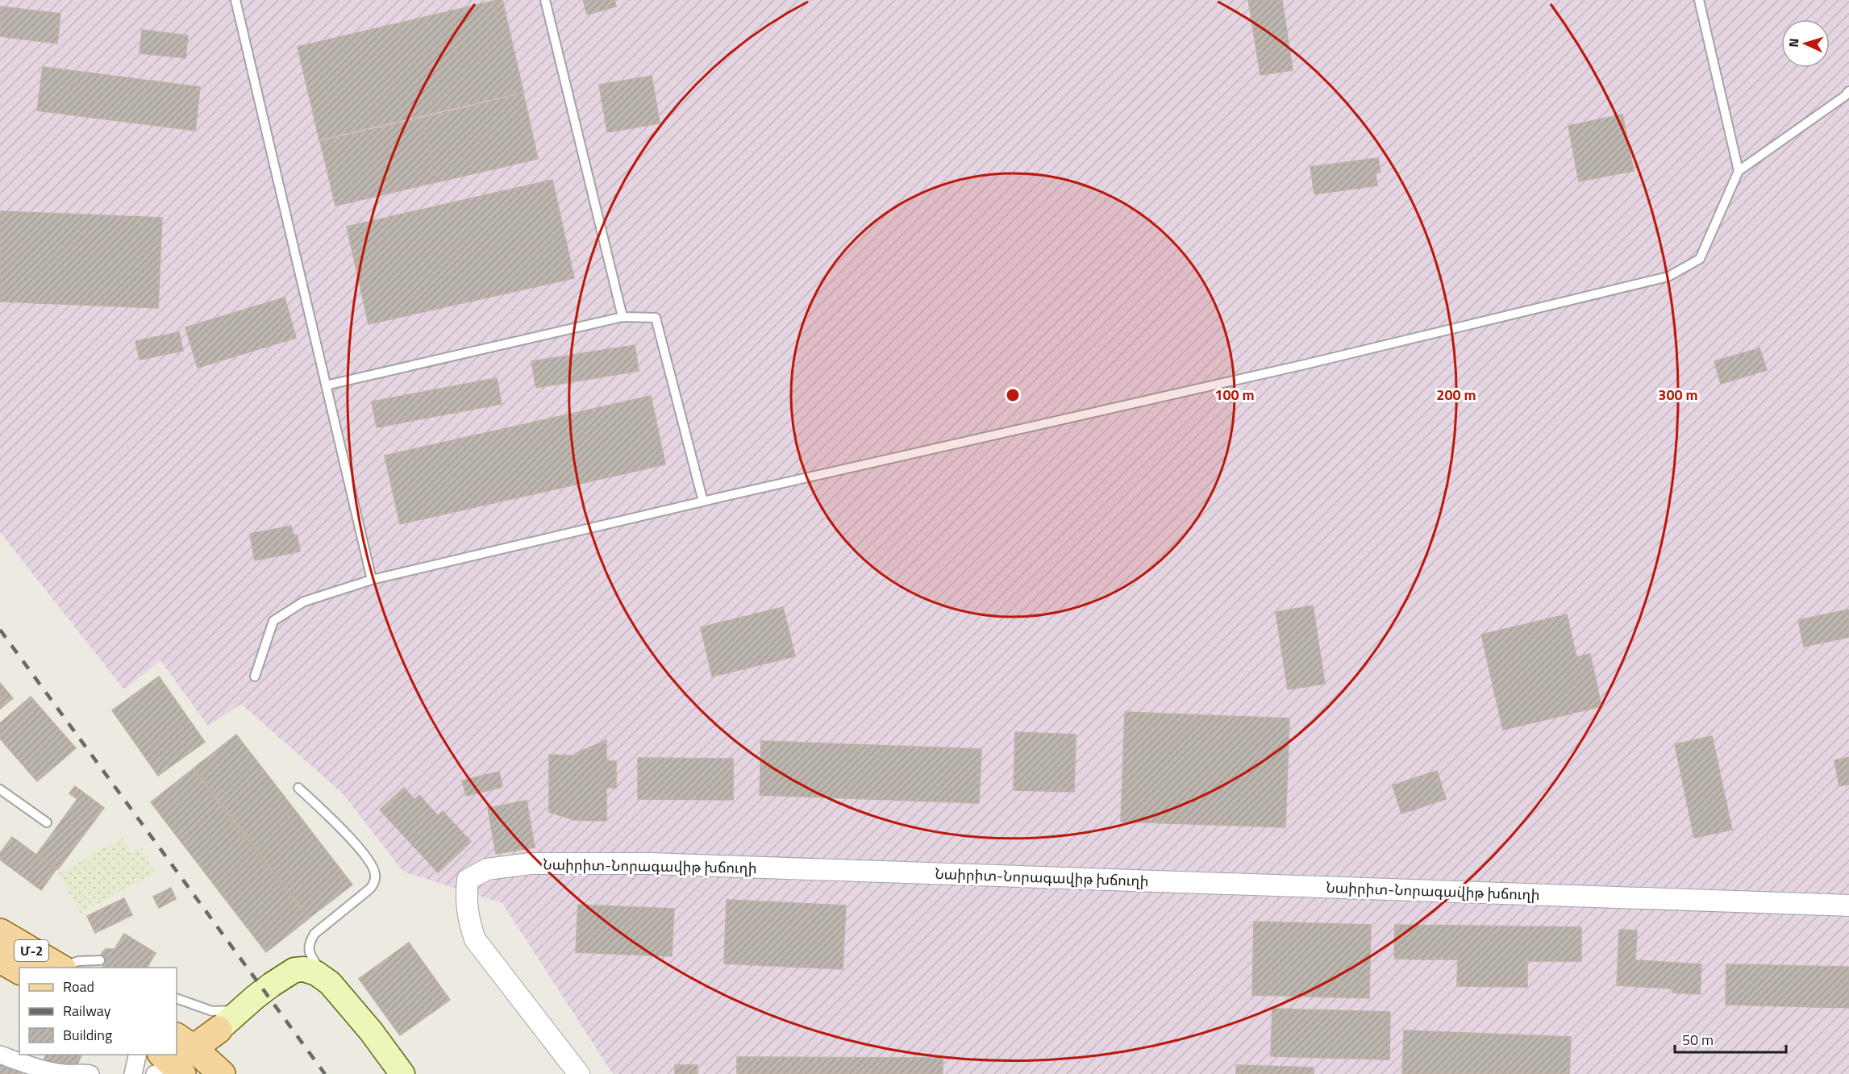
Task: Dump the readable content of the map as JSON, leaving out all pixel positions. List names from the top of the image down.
{
  "streets": {
    "main road": ["Մ-2"],
    "street": ["Նաիրիտ-Նորագավիթ խճուղի"]
  },
  "legend": ["Road", "Railway", "Building"],
  "scale_bar": "50 m",
  "north": "left",
  "rings": ["100 m", "200 m", "300 m"]
}
